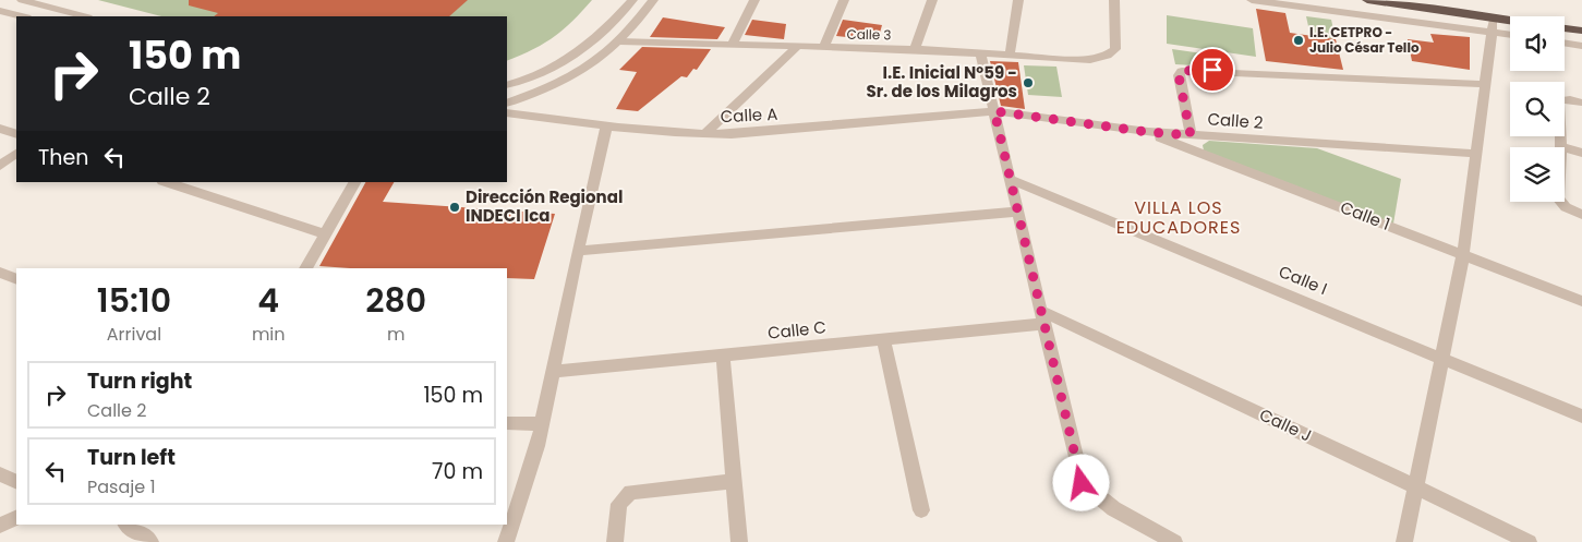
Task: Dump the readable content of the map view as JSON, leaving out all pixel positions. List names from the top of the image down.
{
  "streets": {
    "street": [
      "Calle 3",
      "Calle A",
      "Calle 2",
      "Calle 1",
      "Calle I",
      "Calle C",
      "Calle J"
    ]
  },
  "crossings": [
    ["Calle A", "Calle 2"],
    ["Calle 2", "Calle 1"],
    ["Calle C", "Calle J"]
  ],
  "districts": ["VILLA LOS EDUCADORES"],
  "places": ["I.E. CETPRO - Julio César Tello", "I.E. Inicial Nº59 - Sr. de los Milagros", "Dirección Regional INDECI Ica"],
  "page": {
    "turn": ["150 m", "Calle 2"],
    "then": "Then",
    "eta": [
      "15:10",
      "Arrival",
      "4",
      "min",
      "280",
      "m"
    ],
    "list": [
      {
        "name": "Turn right",
        "note": "Calle 2",
        "value": "150 m"
      },
      {
        "name": "Turn left",
        "note": "Pasaje 1",
        "value": "70 m"
      }
    ]
  }
}
